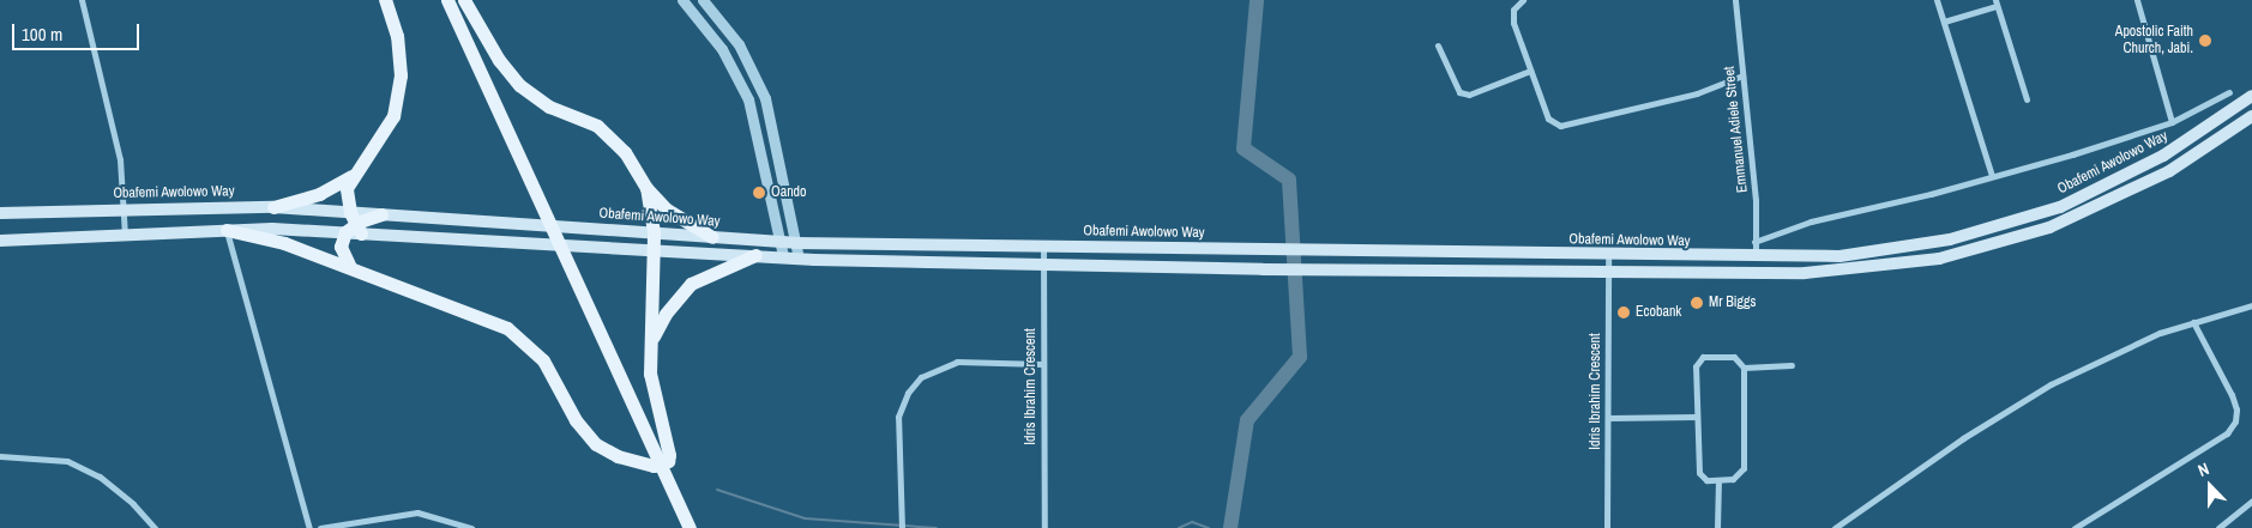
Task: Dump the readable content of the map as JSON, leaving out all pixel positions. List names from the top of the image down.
{
  "streets": {
    "main road": ["Obafemi Awolowo Way"],
    "street": ["Emmanuel Adiele Street", "Idris Ibrahim Crescent"]
  },
  "crossings": [
    ["Emmanuel Adiele Street", "Obafemi Awolowo Way"],
    ["Obafemi Awolowo Way", "Idris Ibrahim Crescent"]
  ],
  "places": [
    "Apostolic Faith Church, Jabi.",
    "Oando",
    "Mr Biggs",
    "Ecobank"
  ],
  "scale_bar": "100 m",
  "north": "top"
}
